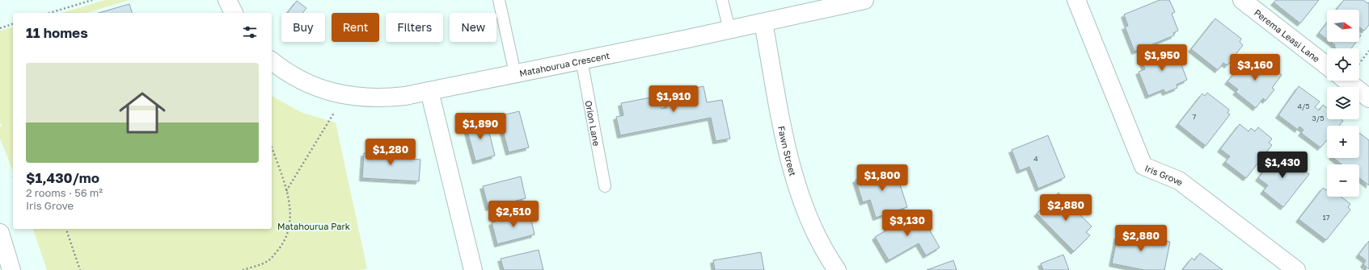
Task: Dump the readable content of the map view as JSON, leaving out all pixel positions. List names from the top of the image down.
{
  "streets": {
    "street": [
      "Perema Leasi Lane",
      "Matahourua Crescent",
      "Fawn Street",
      "Iris Grove"
    ],
    "lane": ["Orion Lane"]
  },
  "crossings": [
    ["Matahourua Crescent", "Orion Lane"],
    ["Matahourua Crescent", "Fawn Street"]
  ],
  "parks": ["Matahourua Park"],
  "house_numbers": [
    "4/5",
    "7",
    "3/5",
    "4",
    "17"
  ],
  "north": "right",
  "page": {
    "map_buttons": ["+", "−"],
    "chip": [
      "Buy",
      "Rent",
      "Filters",
      "New"
    ],
    "heading": "11 homes",
    "price": [
      "$1,950",
      "$3,160",
      "$1,910",
      "$1,890",
      "$1,280",
      "$1,430",
      "$1,800",
      "$2,880",
      "$2,510",
      "$3,130",
      "$2,880"
    ],
    "list": [
      {
        "name": "$1,430/mo",
        "note": "2 rooms · 56 m² · Iris Grove"
      }
    ]
  }
}
